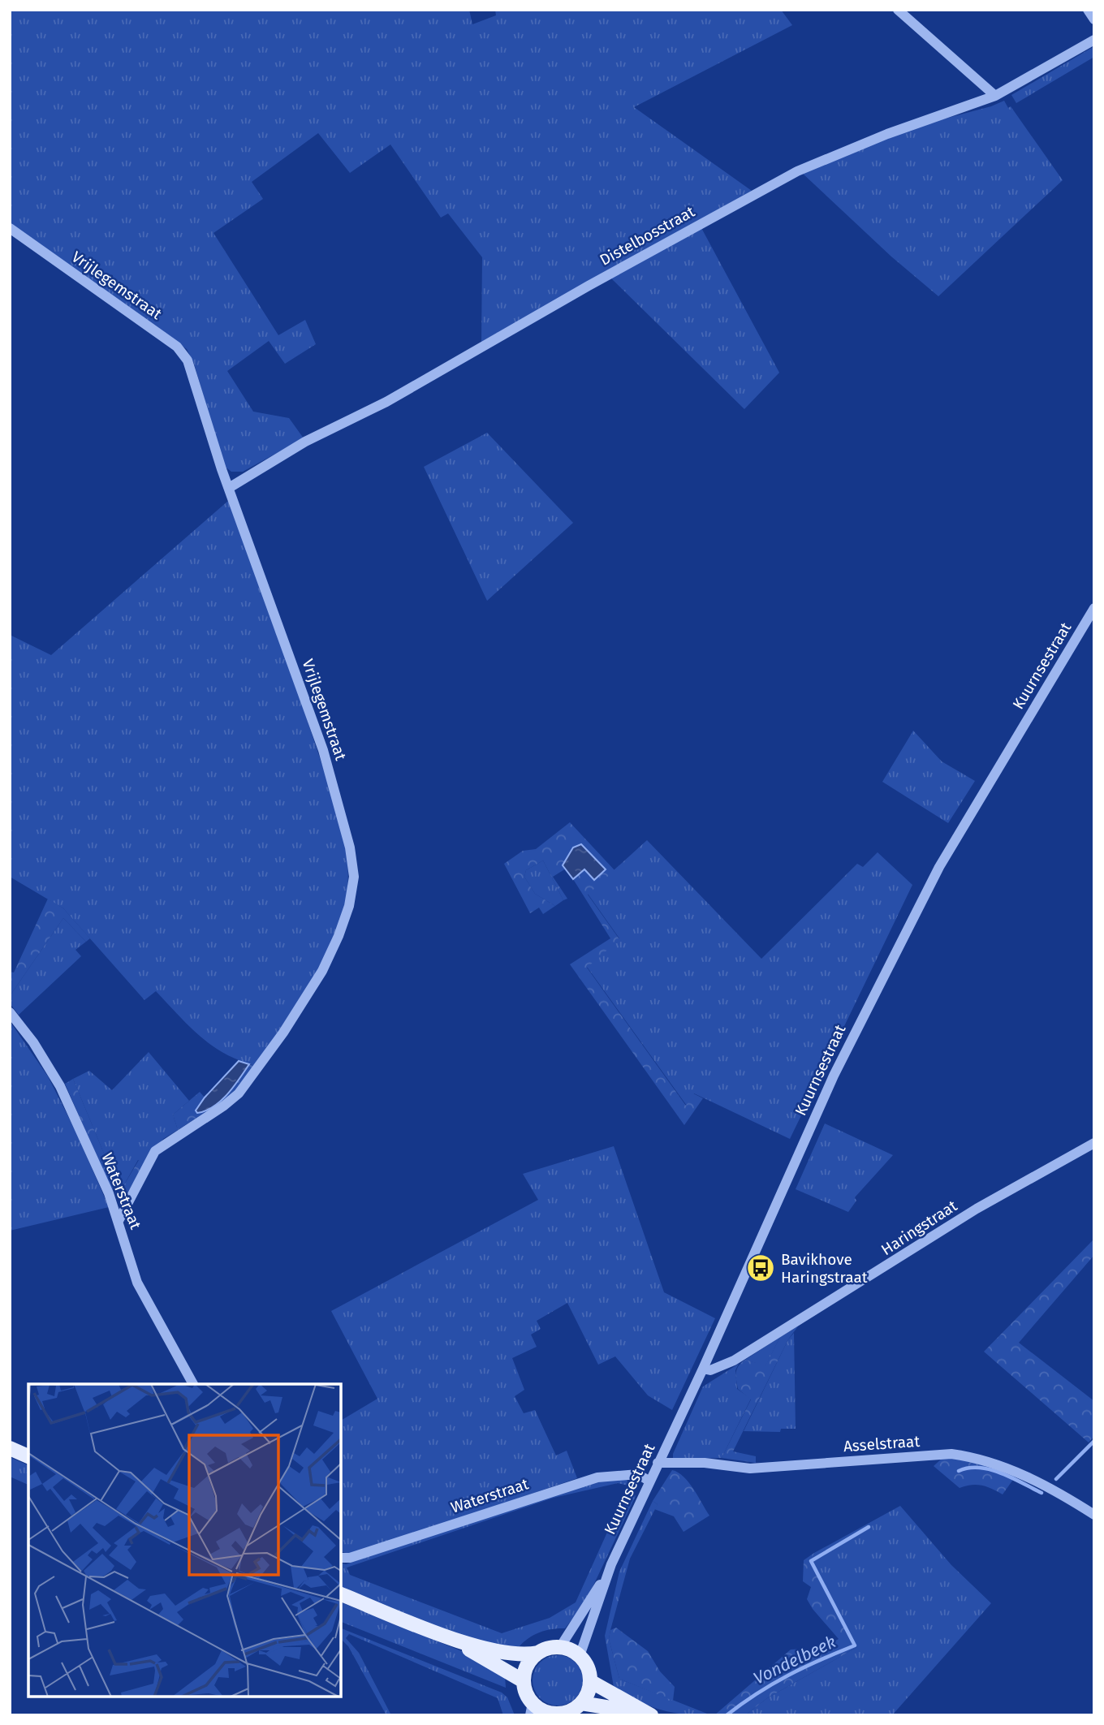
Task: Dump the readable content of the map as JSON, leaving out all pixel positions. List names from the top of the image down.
{
  "streets": {
    "street": [
      "Distelbosstraat",
      "Vrijlegemstraat",
      "Kuurnsestraat",
      "Waterstraat",
      "Haringstraat",
      "Asselstraat"
    ]
  },
  "crossings": [
    ["Distelbosstraat", "Vrijlegemstraat"],
    ["Vrijlegemstraat", "Waterstraat"],
    ["Kuurnsestraat", "Waterstraat"],
    ["Kuurnsestraat", "Haringstraat"],
    ["Kuurnsestraat", "Asselstraat"]
  ],
  "water": ["Vondelbeek"],
  "places": {
    "bus stop": ["Bavikhove Haringstraat"]
  }
}
